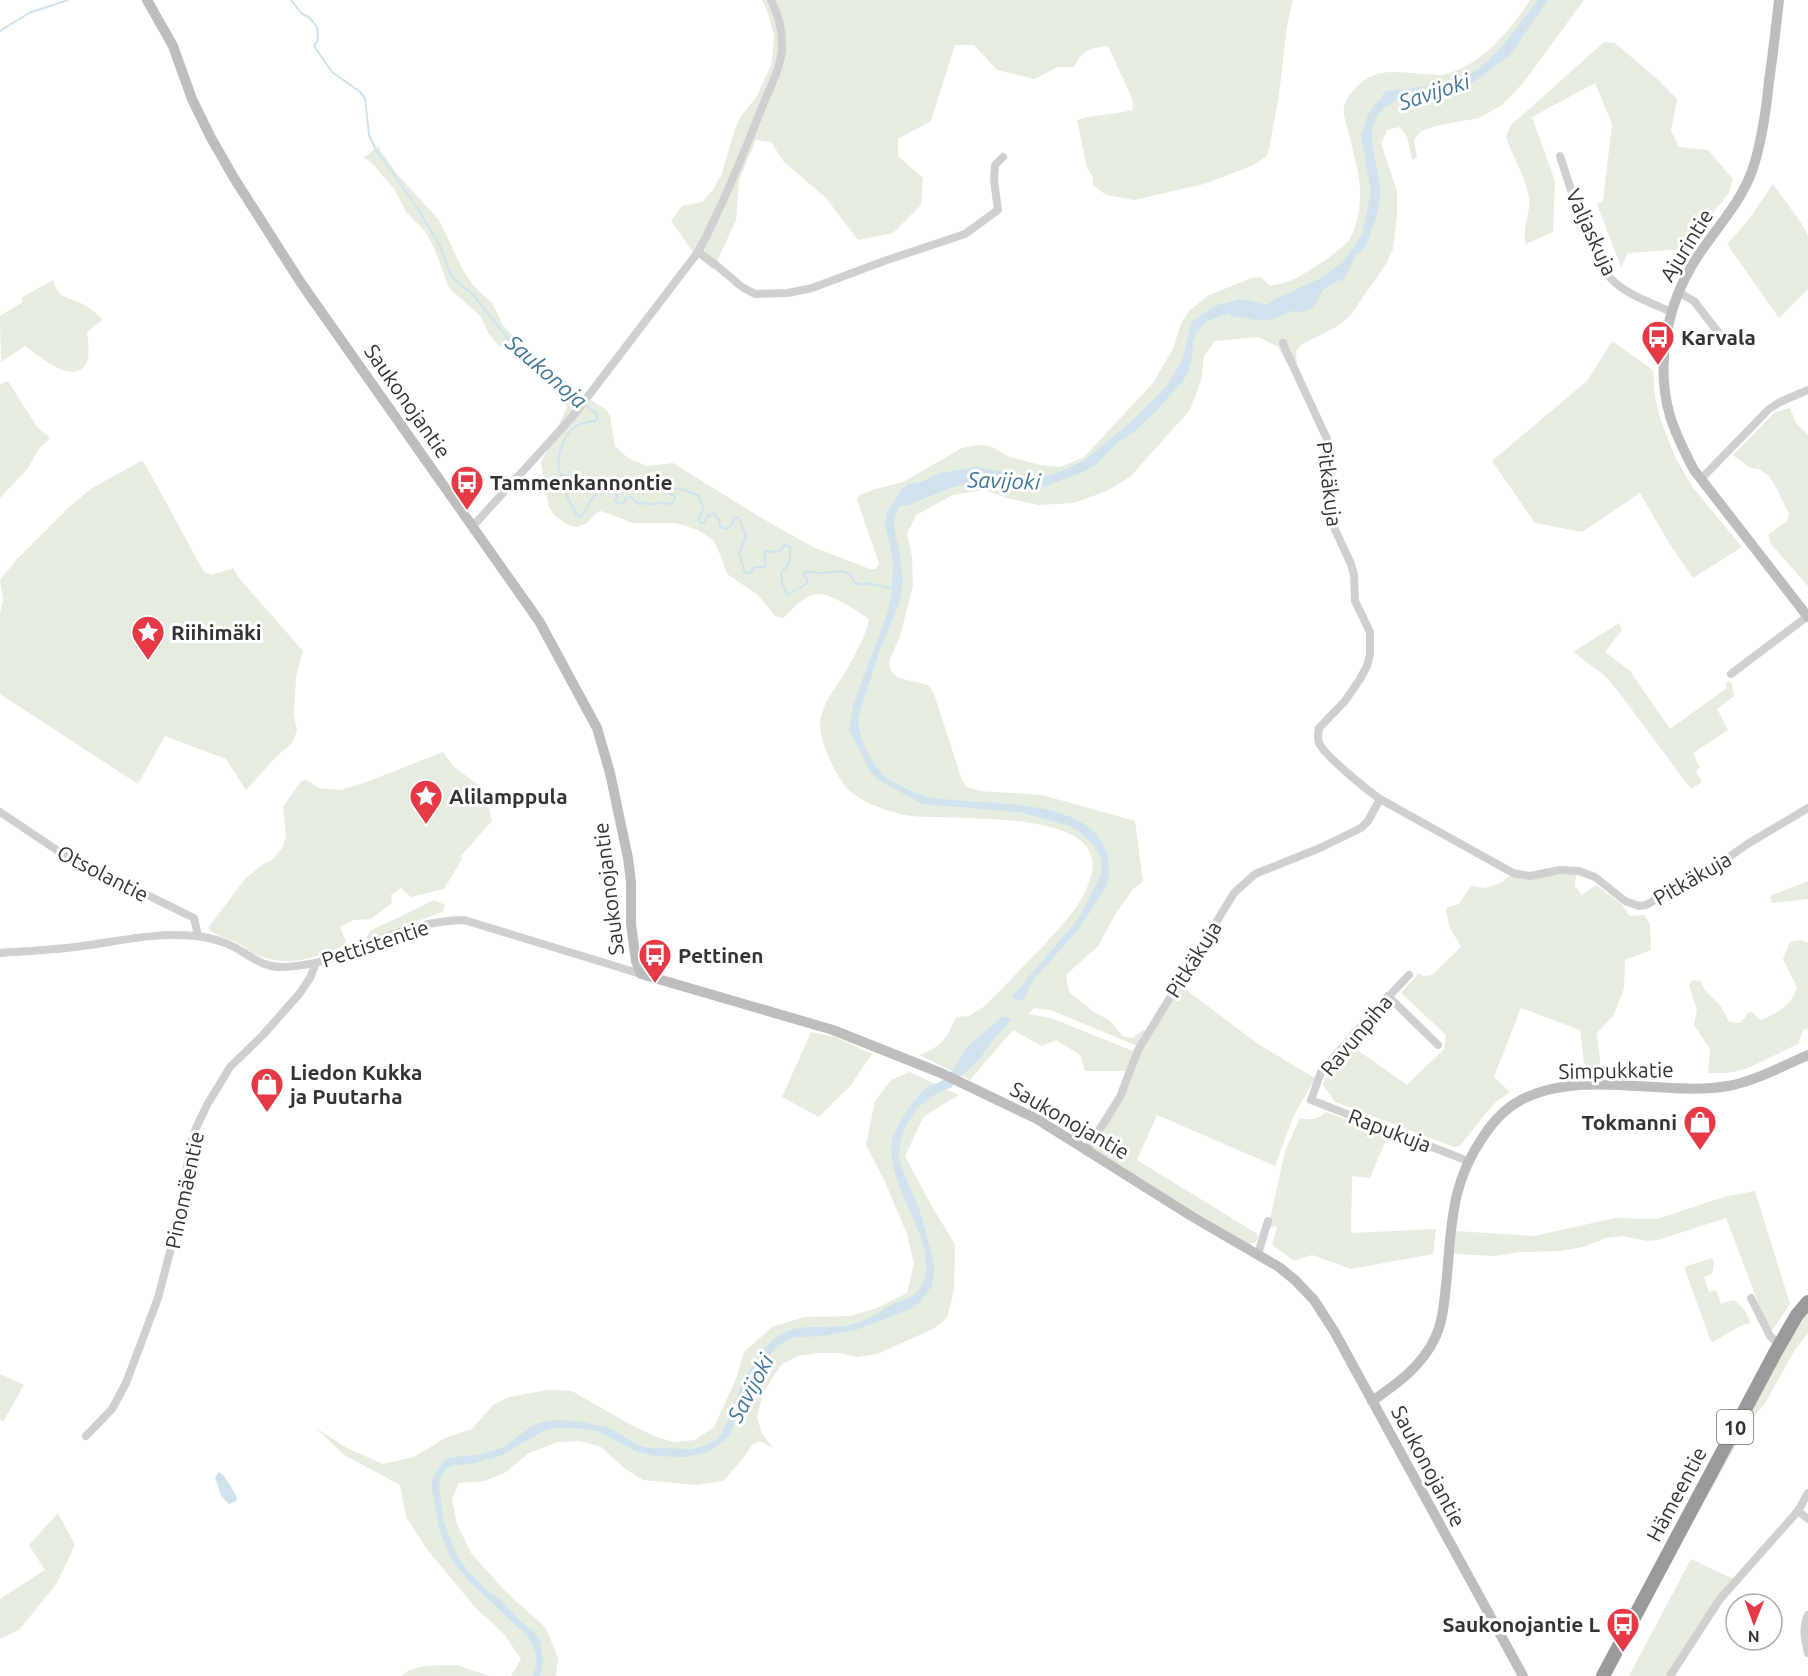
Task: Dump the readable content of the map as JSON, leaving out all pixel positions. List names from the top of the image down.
{
  "streets": {
    "highway": ["10", "Hämeentie"],
    "street": [
      "Valjaskuja",
      "Ajurintie",
      "Saukonojantie",
      "Pitkäkuja",
      "Otsolantie",
      "Pettistentie",
      "Ravunpiha",
      "Simpukkatie",
      "Rapukuja",
      "Pinomäentie"
    ]
  },
  "crossings": [
    ["Valjaskuja", "Ajurintie"],
    ["Saukonojantie", "Pitkäkuja"],
    ["Saukonojantie", "Pettistentie"],
    ["Saukonojantie", "Simpukkatie"],
    ["Otsolantie", "Pettistentie"],
    ["Pettistentie", "Pinomäentie"],
    ["Ravunpiha", "Rapukuja"],
    ["Simpukkatie", "Rapukuja"]
  ],
  "water": ["Savijoki", "Saukonoja"],
  "places": {
    "bus stop": [
      "Karvala",
      "Tammenkannontie",
      "Pettinen",
      "Saukonojantie L"
    ],
    "place": ["Riihimäki", "Alilamppula"],
    "shop": ["Liedon Kukka ja Puutarha", "Tokmanni"]
  },
  "north": "bottom"
}
